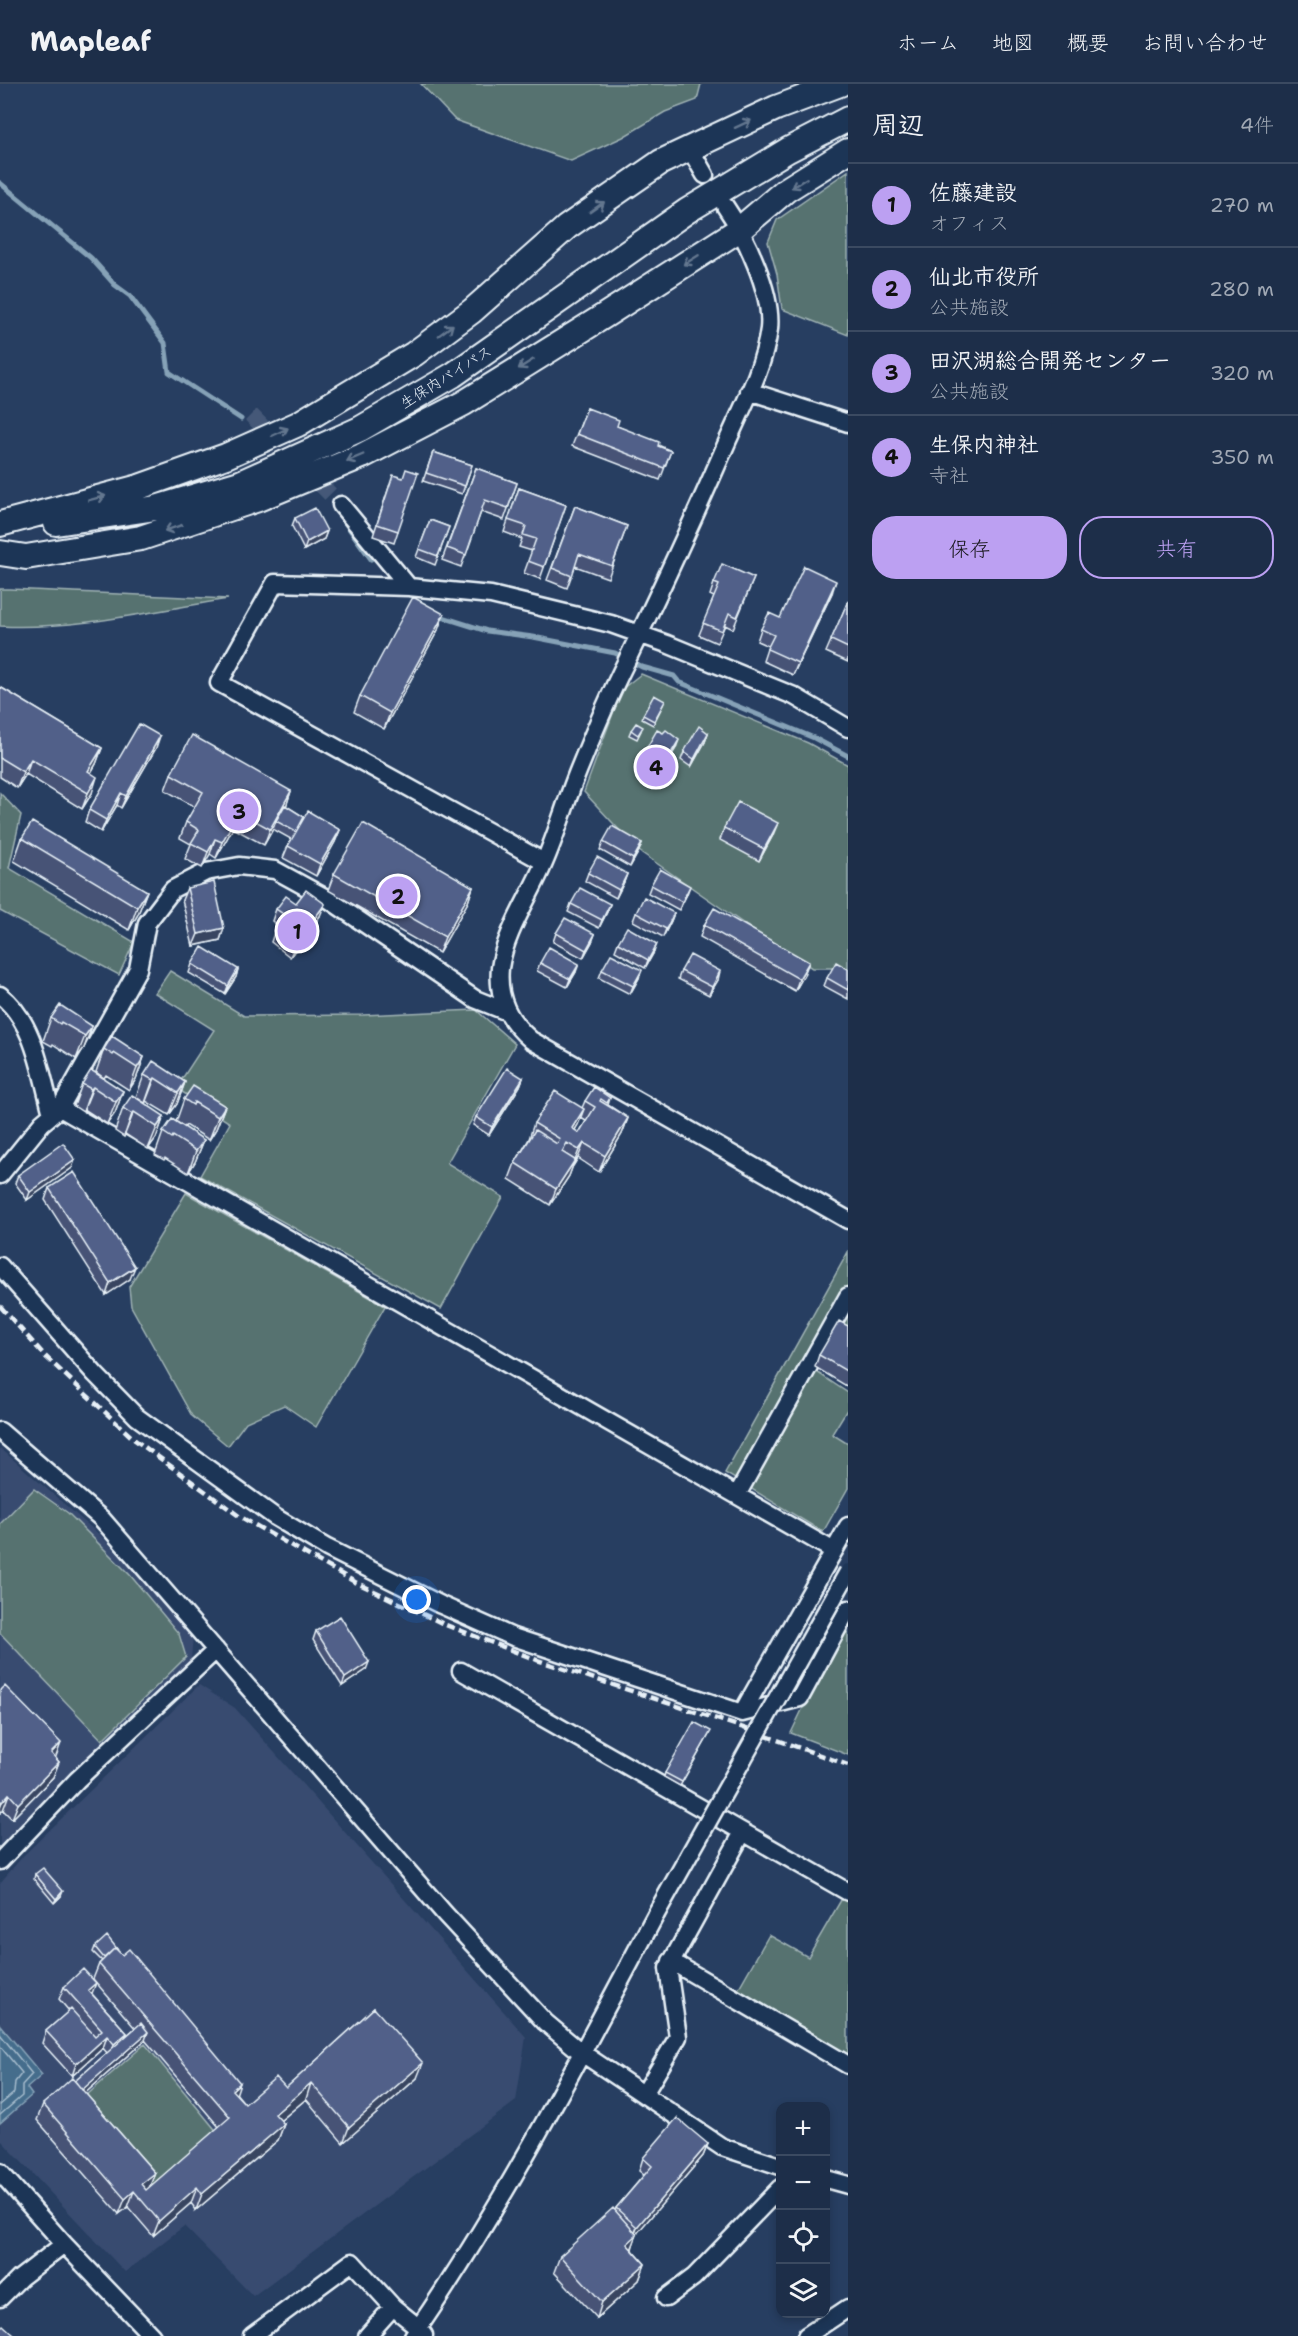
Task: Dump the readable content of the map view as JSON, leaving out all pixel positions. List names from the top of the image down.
{
  "streets": {
    "highway": ["生保内バイパス"]
  },
  "page": {
    "header": "Mapleaf",
    "nav": [
      "ホーム",
      "地図",
      "概要",
      "お問い合わせ"
    ],
    "heading": ["周辺", "4件"],
    "list": [
      {
        "mark": "1",
        "name": "佐藤建設",
        "note": "オフィス",
        "value": "270 m"
      },
      {
        "mark": "2",
        "name": "仙北市役所",
        "note": "公共施設",
        "value": "280 m"
      },
      {
        "mark": "3",
        "name": "田沢湖総合開発センター",
        "note": "公共施設",
        "value": "320 m"
      },
      {
        "mark": "4",
        "name": "生保内神社",
        "note": "寺社",
        "value": "350 m"
      }
    ],
    "buttons": ["保存", "共有"],
    "pins": [
      "4",
      "3",
      "2",
      "1"
    ],
    "map_buttons": ["+", "−"]
  }
}
